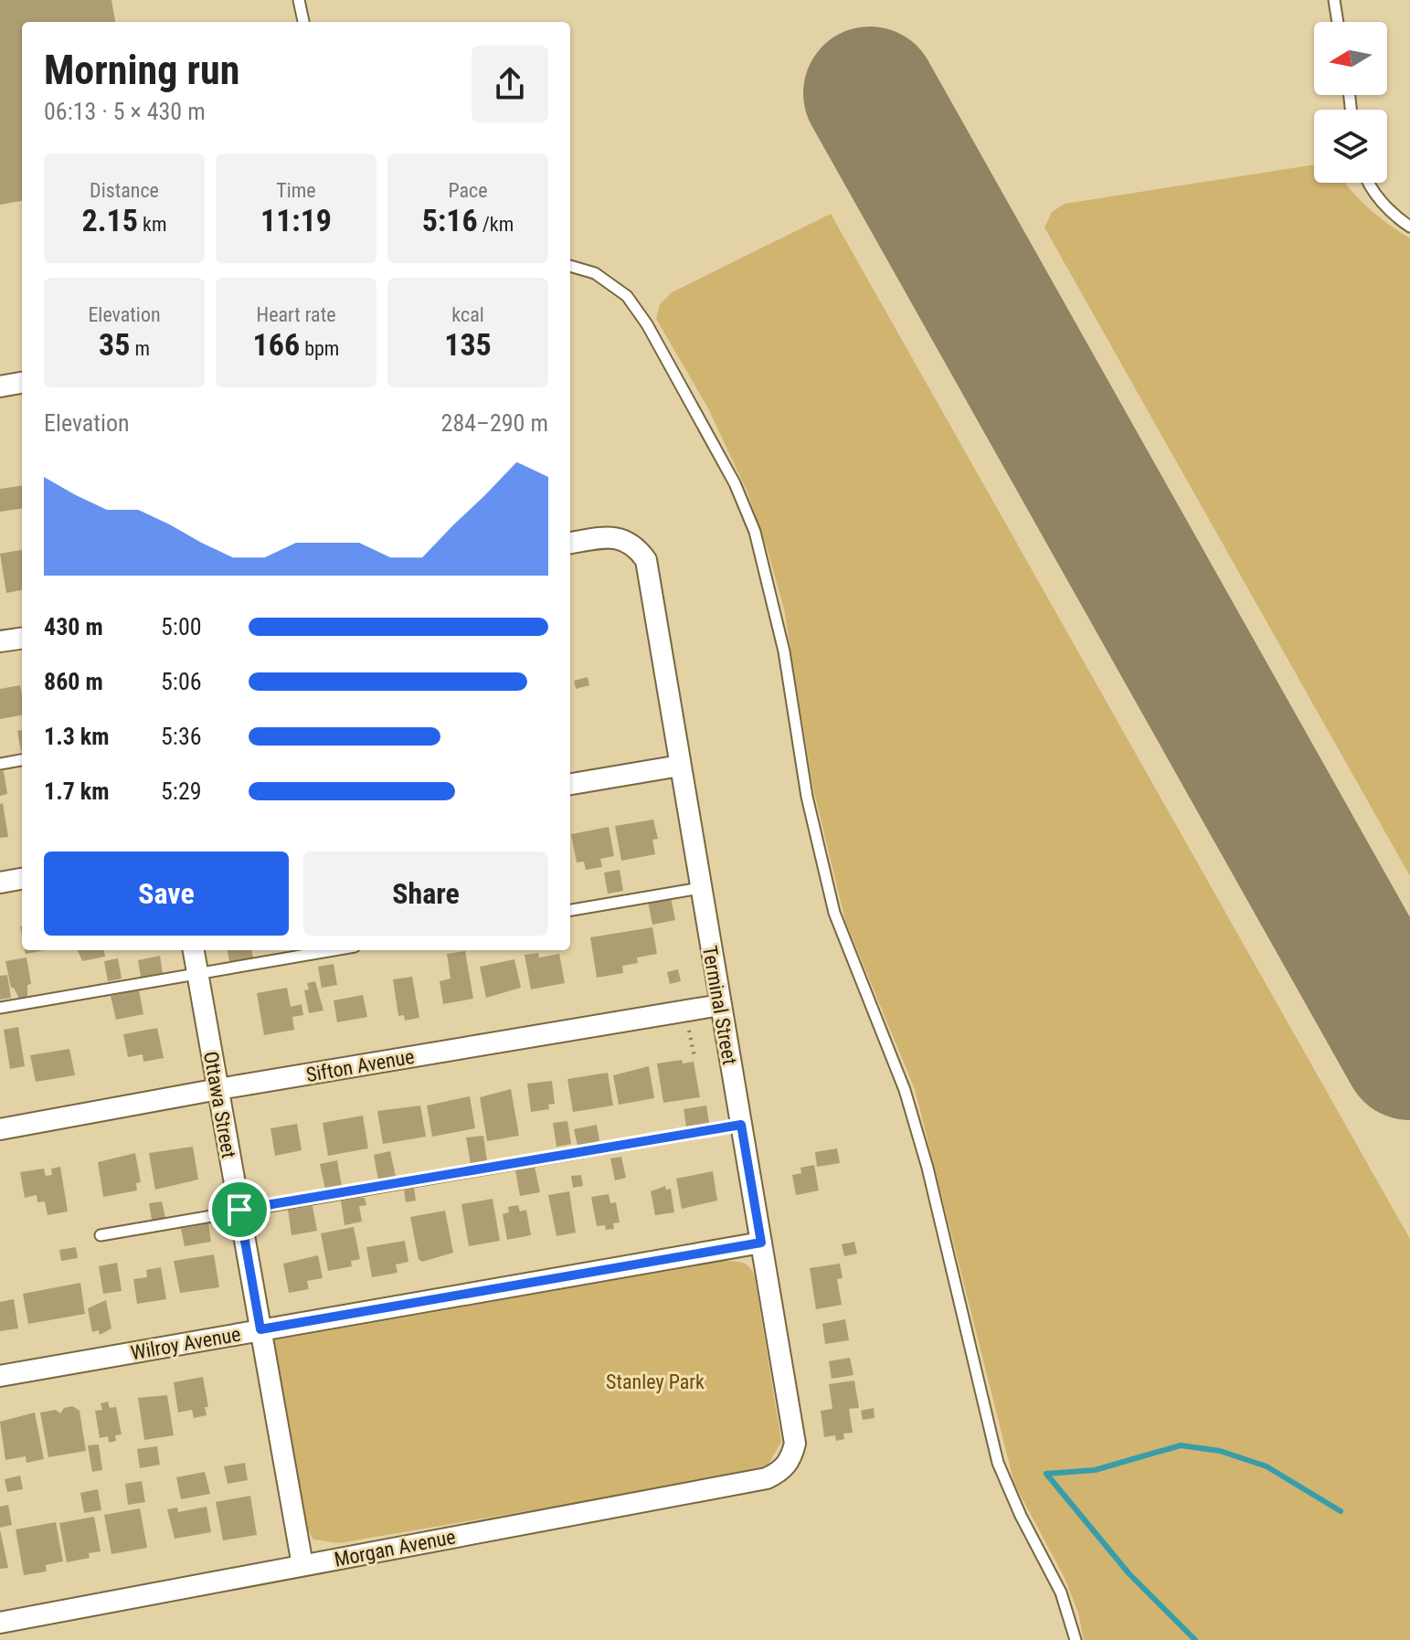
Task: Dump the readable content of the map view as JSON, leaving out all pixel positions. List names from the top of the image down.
{
  "streets": {
    "street": [
      "Terminal Street",
      "Sifton Avenue",
      "Ottawa Street",
      "Wilroy Avenue",
      "Morgan Avenue"
    ]
  },
  "crossings": [
    ["Terminal Street", "Sifton Avenue"],
    ["Terminal Street", "Wilroy Avenue"],
    ["Terminal Street", "Morgan Avenue"],
    ["Sifton Avenue", "Ottawa Street"],
    ["Ottawa Street", "Wilroy Avenue"],
    ["Ottawa Street", "Morgan Avenue"]
  ],
  "parks": ["Stanley Park"],
  "north": "left",
  "page": {
    "heading": ["Morning run", "06:13 · 5 × 430 m"],
    "stats": [
      ["Distance", "2.15 km"],
      ["Time", "11:19"],
      ["Pace", "5:16 /km"],
      ["Elevation", "35 m"],
      ["Heart rate", "166 bpm"],
      ["kcal", "135"]
    ],
    "chart": ["Elevation", "284–290 m"],
    "list": [
      {
        "name": "430 m",
        "note": "5:00"
      },
      {
        "name": "860 m",
        "note": "5:06"
      },
      {
        "name": "1.3 km",
        "note": "5:36"
      },
      {
        "name": "1.7 km",
        "note": "5:29"
      }
    ],
    "buttons": ["Save", "Share"]
  }
}
